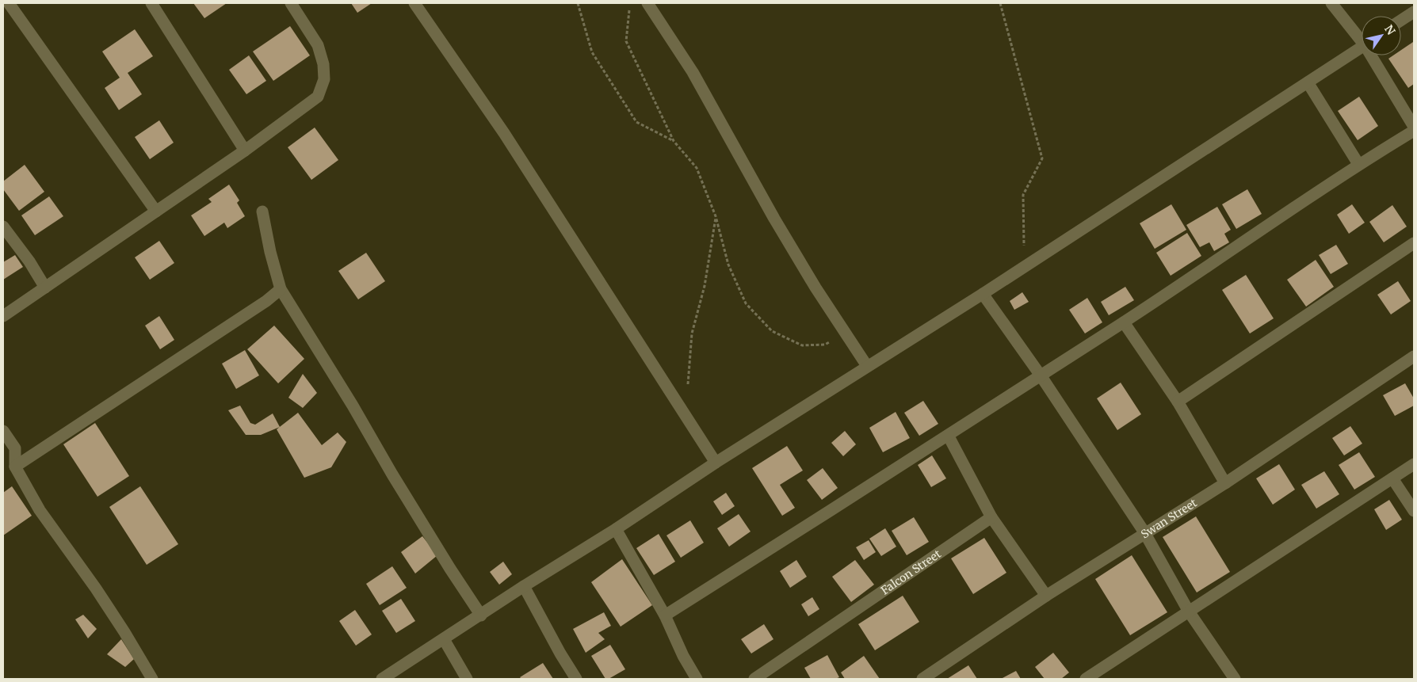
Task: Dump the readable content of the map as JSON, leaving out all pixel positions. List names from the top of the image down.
{
  "streets": {
    "street": ["Swan Street", "Falcon Street"]
  },
  "north": "top right"
}
